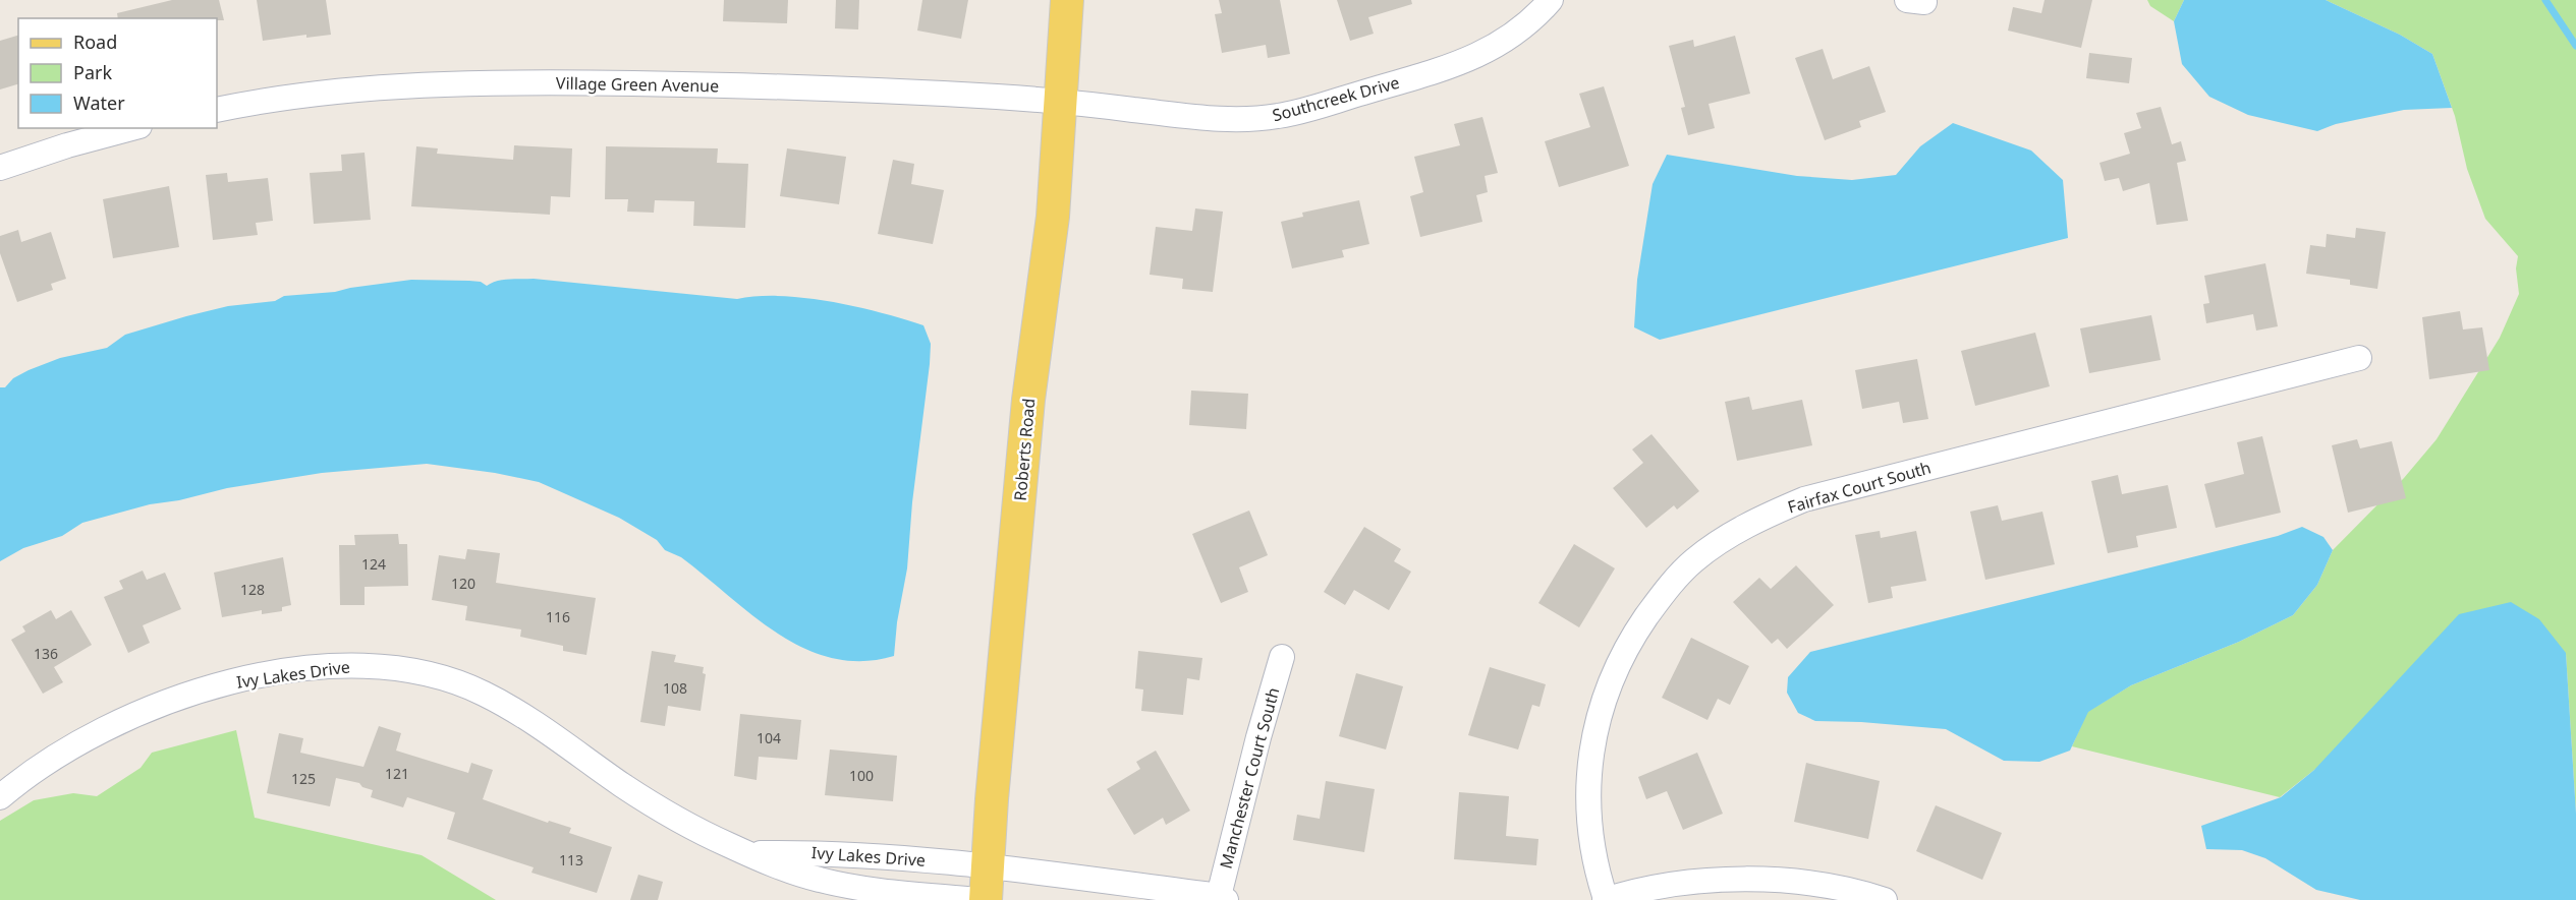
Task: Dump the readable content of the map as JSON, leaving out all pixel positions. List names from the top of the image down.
{
  "streets": {
    "main road": ["Roberts Road"],
    "street": [
      "Village Green Avenue",
      "Southcreek Drive",
      "Fairfax Court South",
      "Ivy Lakes Drive",
      "Manchester Court South"
    ]
  },
  "crossings": [
    ["Village Green Avenue", "Southcreek Drive"],
    ["Village Green Avenue", "Roberts Road"],
    ["Southcreek Drive", "Roberts Road"],
    ["Roberts Road", "Ivy Lakes Drive"],
    ["Ivy Lakes Drive", "Manchester Court South"]
  ],
  "house_numbers": [
    "124",
    "120",
    "128",
    "116",
    "136",
    "108",
    "104",
    "121",
    "100",
    "125",
    "113"
  ],
  "legend": ["Road", "Park", "Water"]
}
